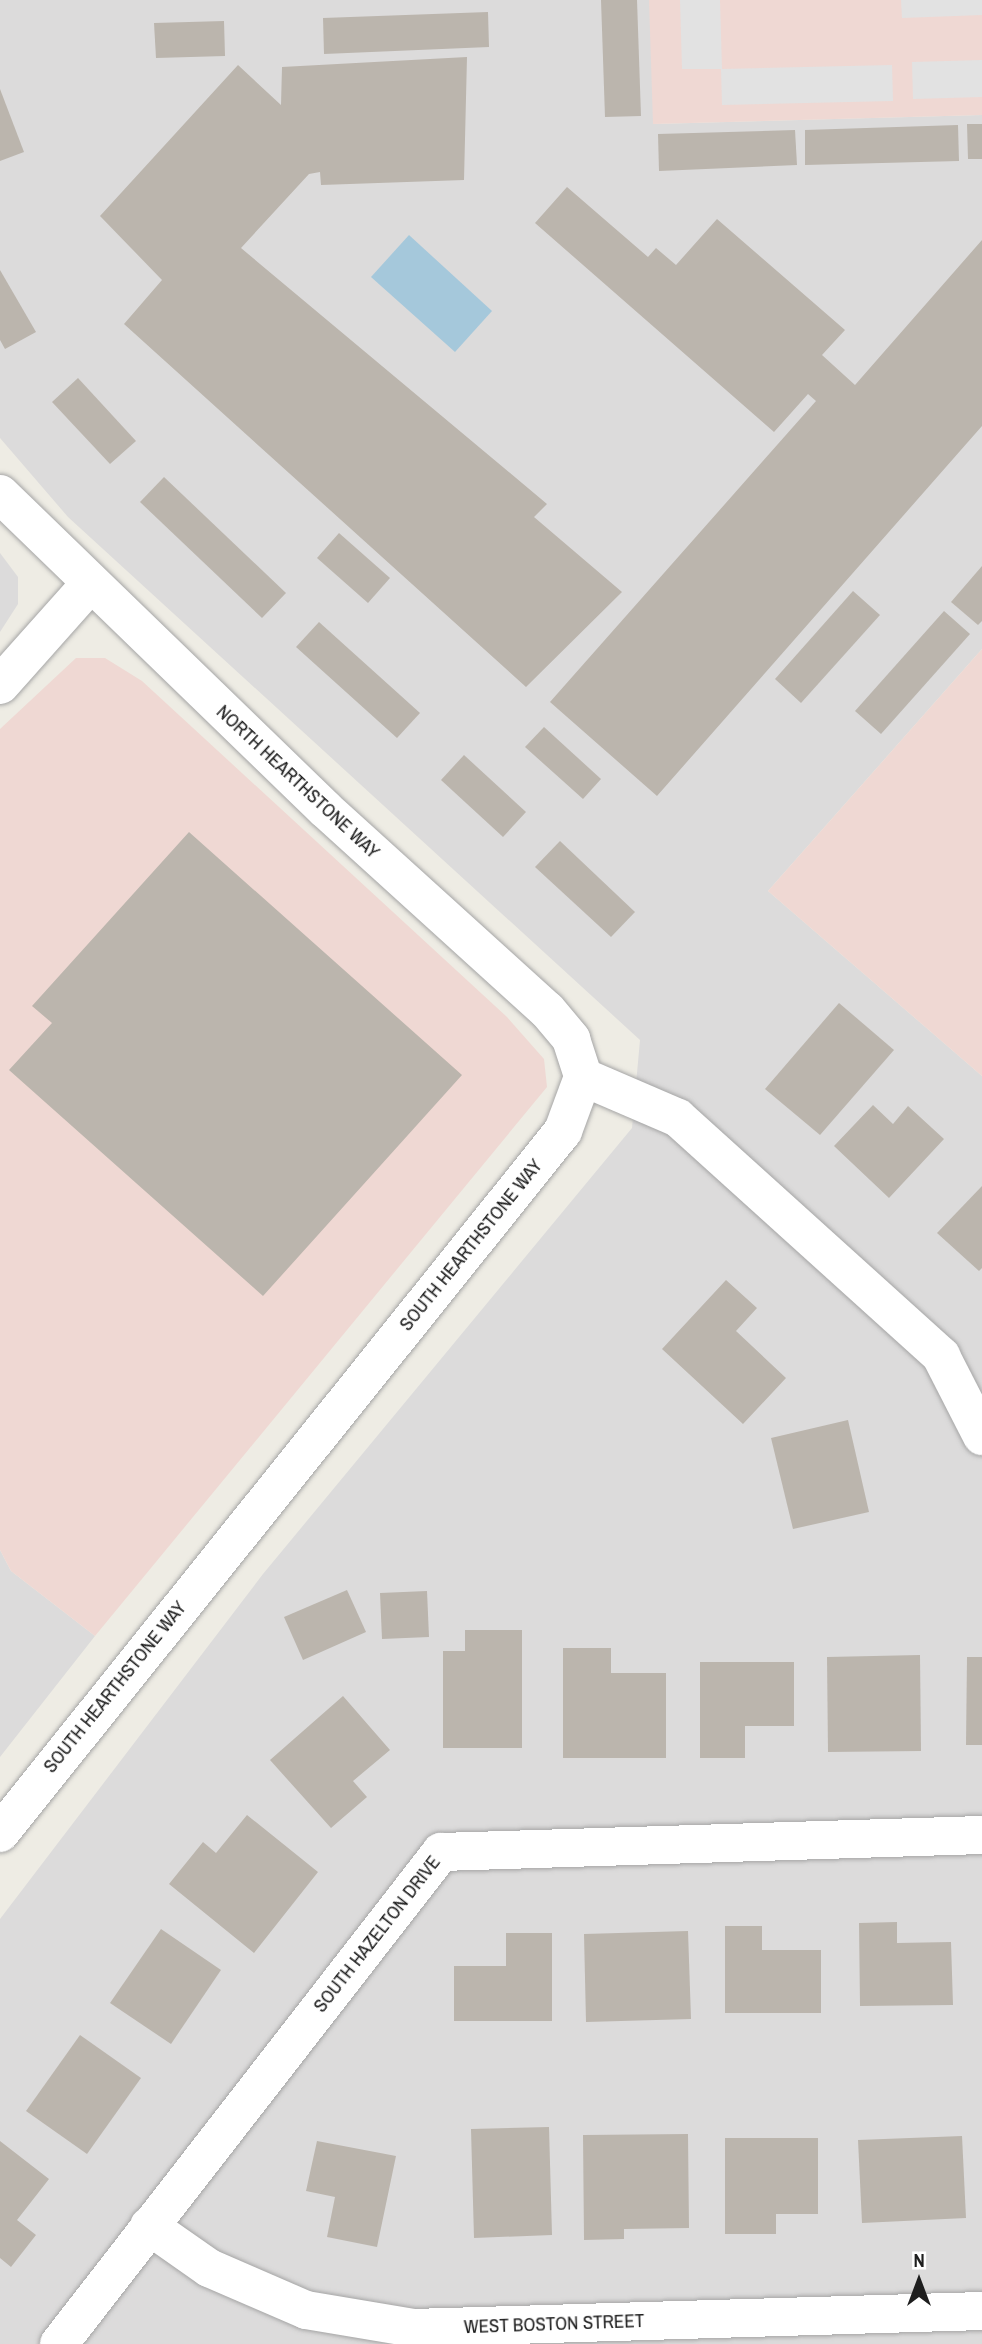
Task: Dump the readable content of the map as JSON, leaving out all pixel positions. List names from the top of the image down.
{
  "streets": {
    "street": [
      "NORTH HEARTHSTONE WAY",
      "SOUTH HEARTHSTONE WAY",
      "SOUTH HAZELTON DRIVE",
      "WEST BOSTON STREET"
    ]
  },
  "crossings": [
    ["NORTH HEARTHSTONE WAY", "SOUTH HEARTHSTONE WAY"],
    ["SOUTH HAZELTON DRIVE", "WEST BOSTON STREET"]
  ],
  "north": "top"
}
